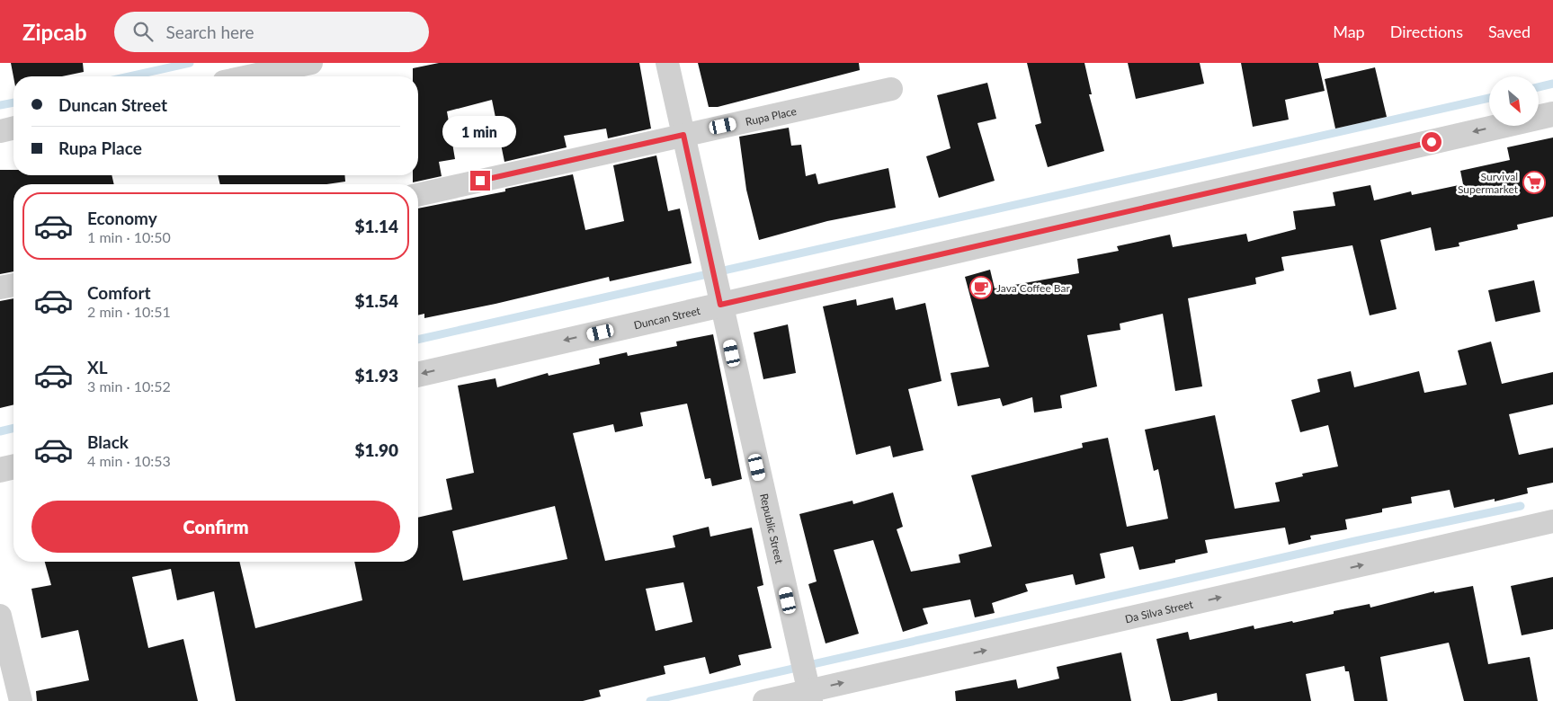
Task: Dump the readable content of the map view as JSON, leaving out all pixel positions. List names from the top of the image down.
{
  "streets": {
    "street": [
      "Rupa Place",
      "Duncan Street",
      "Republic Street",
      "Da Silva Street"
    ]
  },
  "crossings": [
    ["Rupa Place", "Republic Street"],
    ["Duncan Street", "Republic Street"],
    ["Republic Street", "Da Silva Street"]
  ],
  "one_way": ["Duncan Street", "Da Silva Street"],
  "places": {
    "supermarket": ["Survival Supermarket"],
    "cafe": ["Java Coffee Bar"]
  },
  "north": "bottom right",
  "page": {
    "header": "Zipcab",
    "search": "Search here",
    "nav": ["Map", "Directions", "Saved"],
    "banner": ["Duncan Street", "Rupa Place"],
    "bubble": "1 min",
    "list": [
      {
        "name": "Economy",
        "note": "1 min · 10:50",
        "value": "$1.14"
      },
      {
        "name": "Comfort",
        "note": "2 min · 10:51",
        "value": "$1.54"
      },
      {
        "name": "XL",
        "note": "3 min · 10:52",
        "value": "$1.93"
      },
      {
        "name": "Black",
        "note": "4 min · 10:53",
        "value": "$1.90"
      }
    ],
    "buttons": "Confirm"
  }
}
